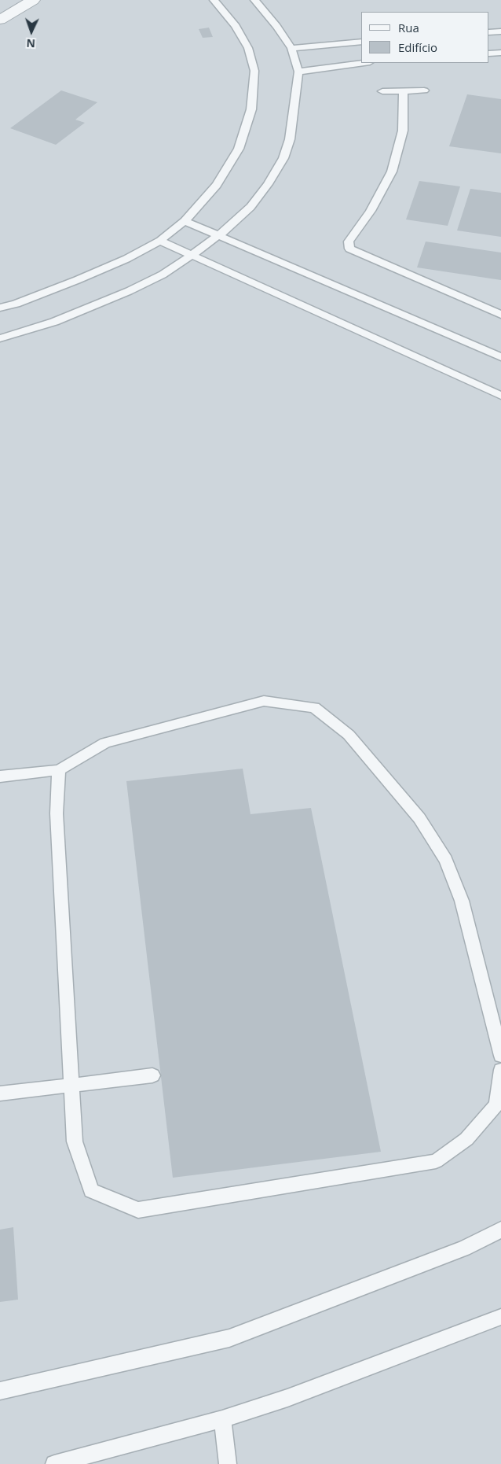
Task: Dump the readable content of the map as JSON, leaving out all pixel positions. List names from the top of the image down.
{
  "legend": ["Rua", "Edifício"],
  "north": "bottom"
}
